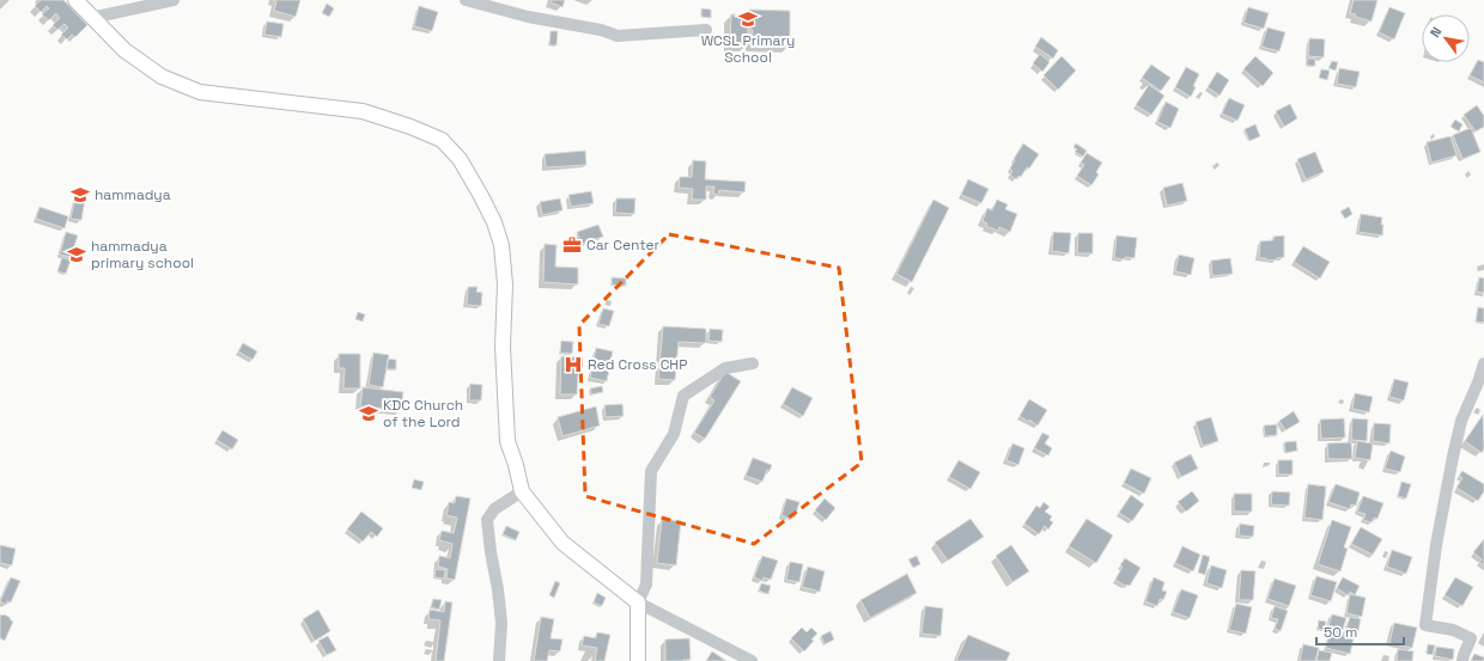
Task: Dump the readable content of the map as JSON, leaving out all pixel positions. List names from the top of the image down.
{
  "places": {
    "school or university": [
      "WCSL Primary School",
      "hammadya",
      "hammadya primary school",
      "KDC Church of the Lord"
    ],
    "office": ["Car Center"],
    "hospital": ["Red Cross CHP"]
  },
  "scale_bar": "50 m",
  "north": "top left"
}
